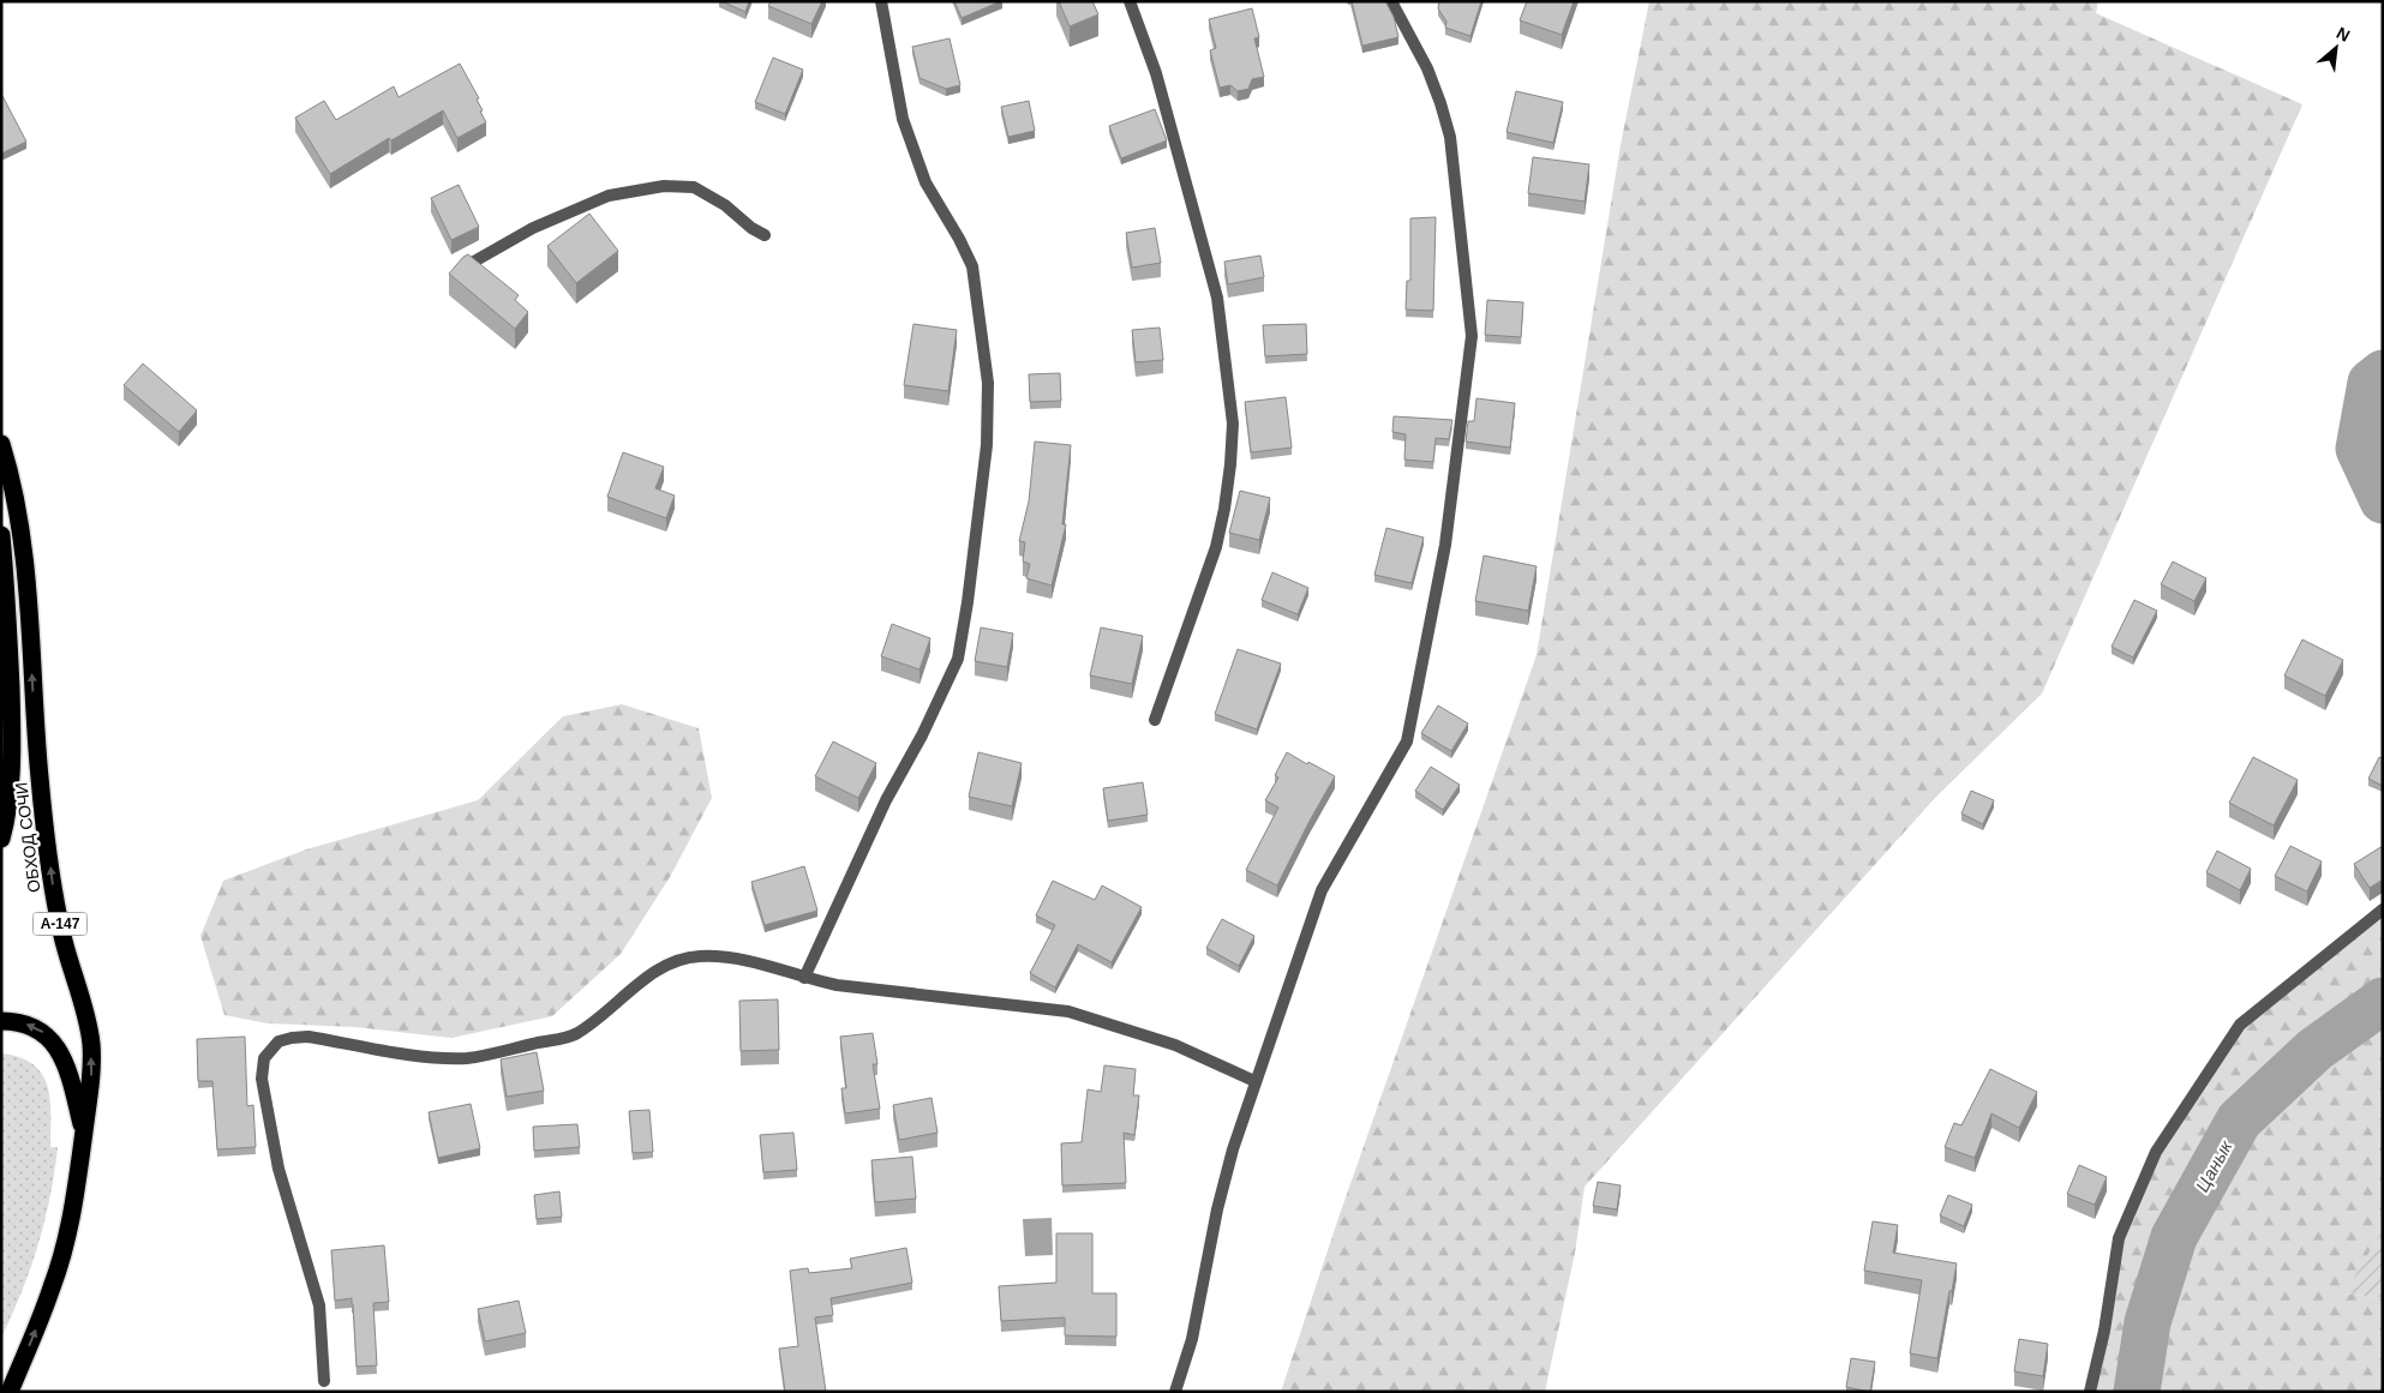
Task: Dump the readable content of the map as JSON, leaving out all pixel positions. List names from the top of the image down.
{
  "streets": {
    "highway": ["ОБХОД СОЧИ", "А-147"]
  },
  "crossings": [
    ["ОБХОД СОЧИ", "А-147"]
  ],
  "water": ["Цанык"],
  "north": "top right"
}
